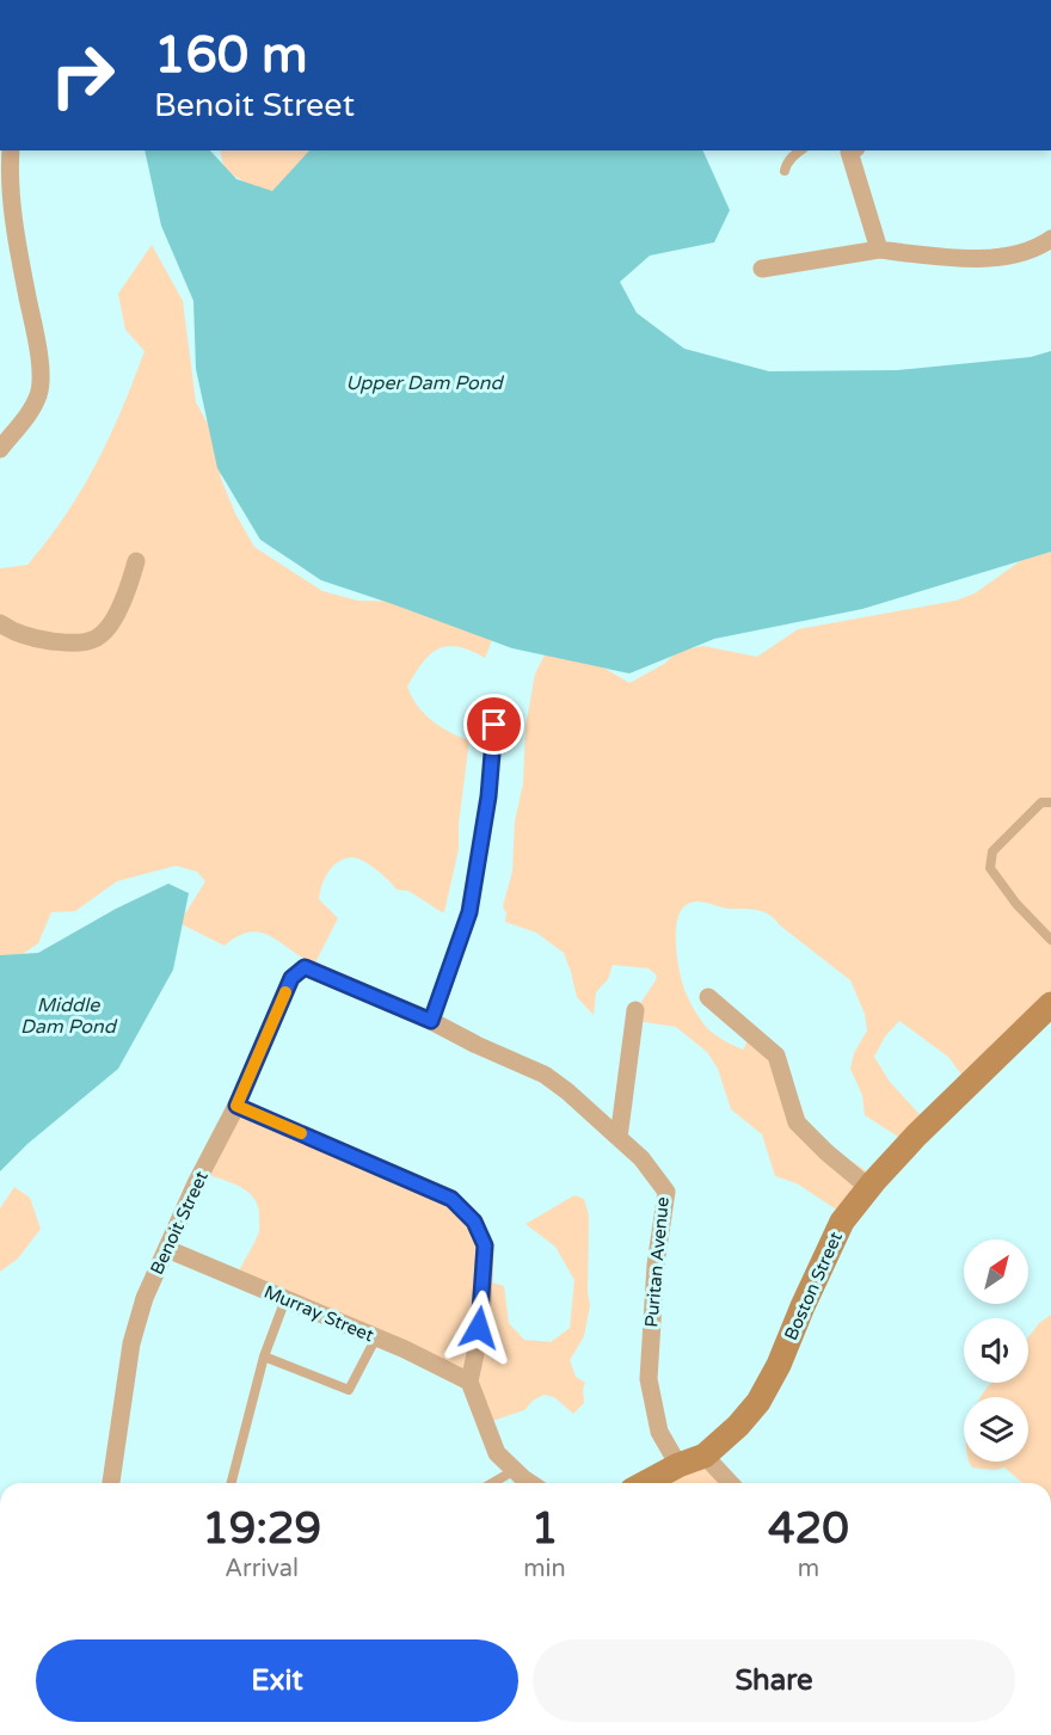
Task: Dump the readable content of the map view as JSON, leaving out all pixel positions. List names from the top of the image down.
{
  "streets": {
    "street": [
      "Benoit Street",
      "Puritan Avenue",
      "Boston Street",
      "Murray Street"
    ]
  },
  "crossings": [
    ["Benoit Street", "Puritan Avenue"],
    ["Benoit Street", "Murray Street"],
    ["Puritan Avenue", "Boston Street"]
  ],
  "water": ["Upper Dam Pond", "Middle Dam Pond"],
  "north": "top right",
  "page": {
    "turn": ["160 m", "Benoit Street"],
    "eta": [
      "19:29",
      "Arrival",
      "1",
      "min",
      "420",
      "m"
    ],
    "buttons": ["Exit", "Share"]
  }
}
